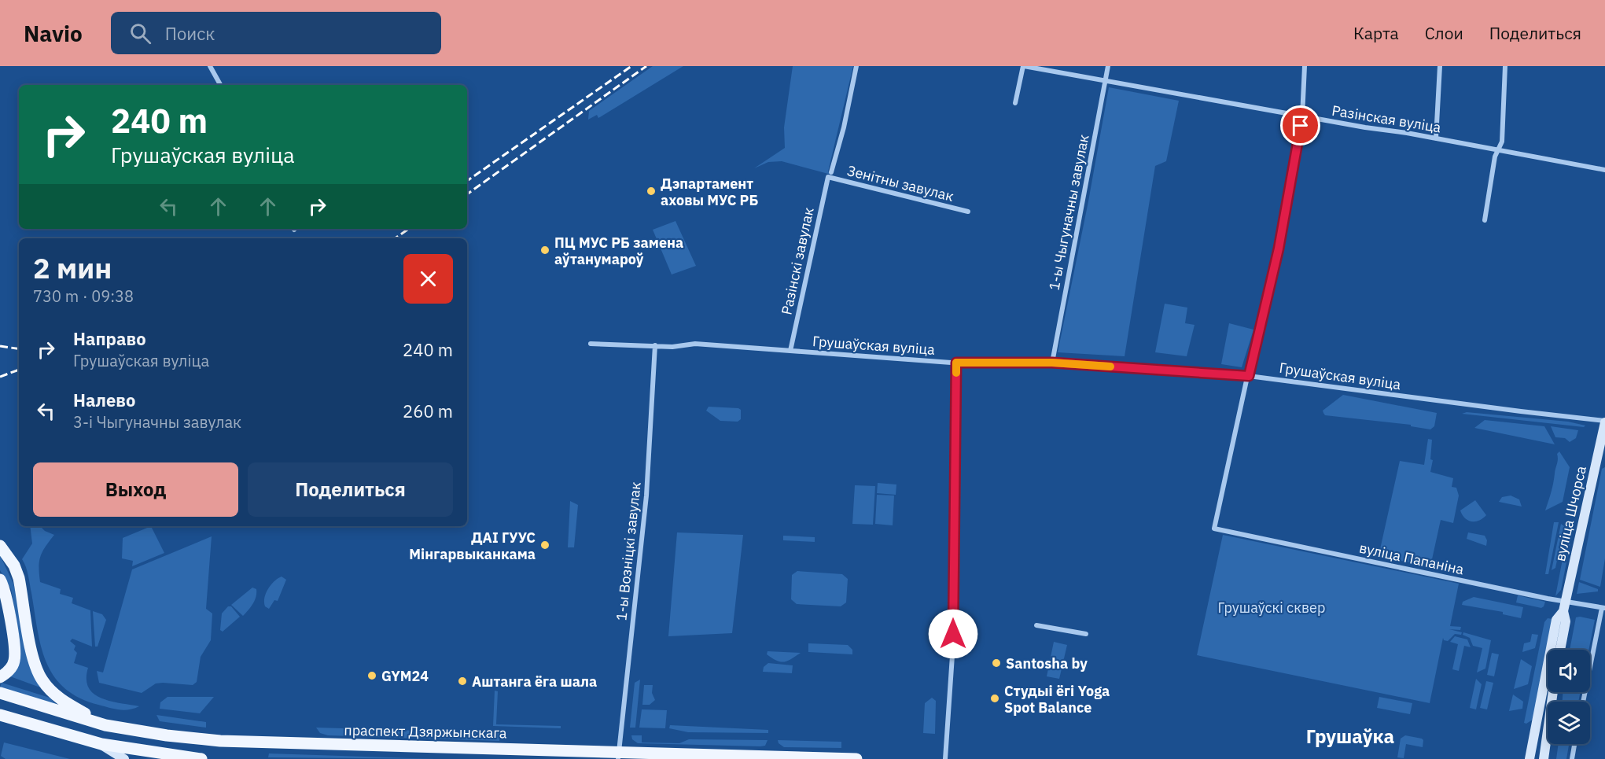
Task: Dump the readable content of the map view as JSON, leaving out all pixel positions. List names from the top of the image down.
{
  "streets": {
    "main road": ["вуліца Шчорса", "праспект Дзяржынскага"],
    "street": [
      "Разінская вуліца",
      "Зенітны завулак",
      "1-ы Чыгуначны завулак",
      "Разінскі завулак",
      "Грушаўская вуліца",
      "1-ы Возніцкі завулак",
      "вуліца Папаніна"
    ]
  },
  "crossings": [
    ["Разінская вуліца", "1-ы Чыгуначны завулак"],
    ["Зенітны завулак", "Разінскі завулак"],
    ["1-ы Чыгуначны завулак", "Грушаўская вуліца"],
    ["Разінскі завулак", "Грушаўская вуліца"],
    ["Грушаўская вуліца", "вуліца Шчорса"],
    ["Грушаўская вуліца", "1-ы Возніцкі завулак"],
    ["Грушаўская вуліца", "вуліца Папаніна"],
    ["вуліца Шчорса", "вуліца Папаніна"],
    ["1-ы Возніцкі завулак", "праспект Дзяржынскага"]
  ],
  "districts": ["Грушаўка"],
  "parks": ["Грушаўскі сквер"],
  "places": [
    "Дэпартамент аховы МУС РБ",
    "ПЦ МУС РБ замена аўтанумароў",
    "ДАІ ГУУС Мінгарвыканкама",
    "Santosha by",
    "GYM24",
    "Аштанга ёга шала",
    "Студыі ёгі Yoga Spot Balance"
  ],
  "page": {
    "header": "Navio",
    "search": "Поиск",
    "nav": ["Карта", "Слои", "Поделиться"],
    "turn": ["240 m", "Грушаўская вуліца"],
    "heading": ["2 мин", "730 m · 09:38"],
    "list": [
      {
        "name": "Направо",
        "note": "Грушаўская вуліца",
        "value": "240 m"
      },
      {
        "name": "Налево",
        "note": "3-і Чыгуначны завулак",
        "value": "260 m"
      }
    ],
    "buttons": ["Выход", "Поделиться"]
  }
}
